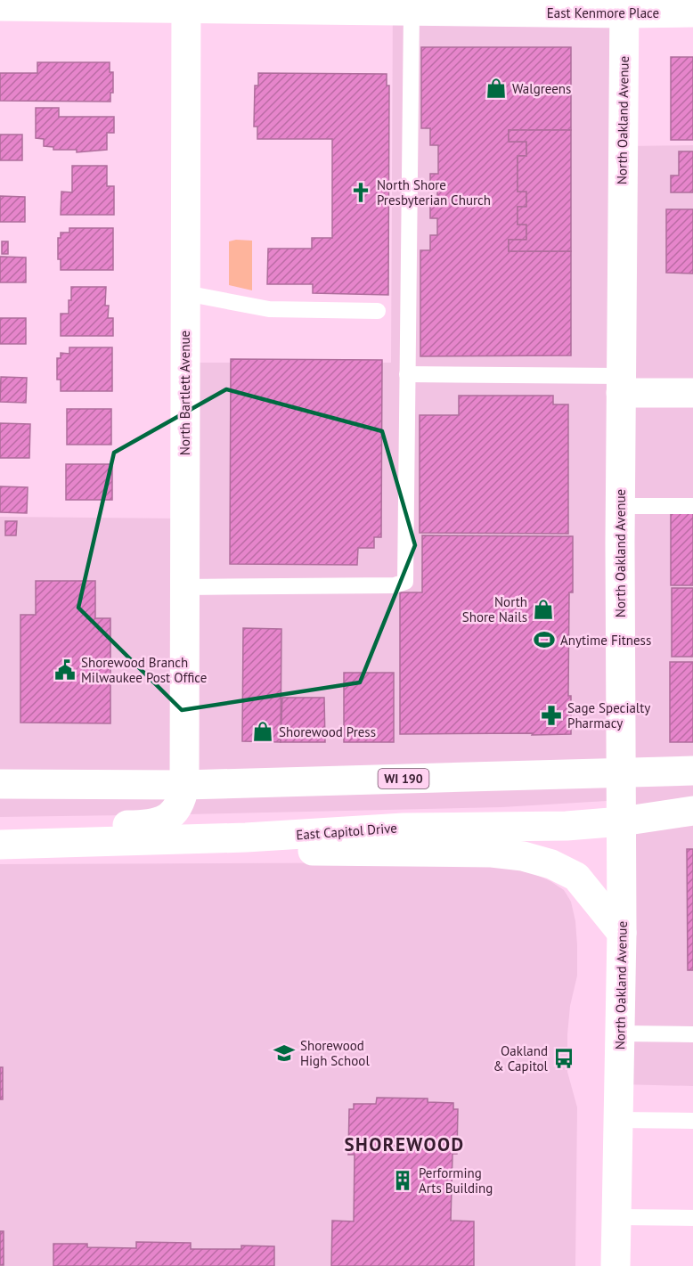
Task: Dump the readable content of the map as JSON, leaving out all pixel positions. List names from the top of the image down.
{
  "streets": {
    "main road": [
      "East Kenmore Place",
      "North Oakland Avenue",
      "North Bartlett Avenue",
      "WI 190",
      "East Capitol Drive"
    ]
  },
  "crossings": [
    ["East Kenmore Place", "North Oakland Avenue"],
    ["East Kenmore Place", "North Bartlett Avenue"],
    ["North Oakland Avenue", "WI 190"],
    ["North Oakland Avenue", "East Capitol Drive"],
    ["North Bartlett Avenue", "WI 190"]
  ],
  "districts": ["SHOREWOOD"],
  "places": {
    "shop": ["Walgreens", "North Shore Nails", "Shorewood Press"],
    "church": ["North Shore Presbyterian Church"],
    "sports": ["Anytime Fitness"],
    "public building": ["Shorewood Branch Milwaukee Post Office"],
    "pharmacy": ["Sage Specialty Pharmacy"],
    "school or university": ["Shorewood High School"],
    "bus stop": ["Oakland & Capitol"],
    "building": ["Performing Arts Building"]
  }
}
